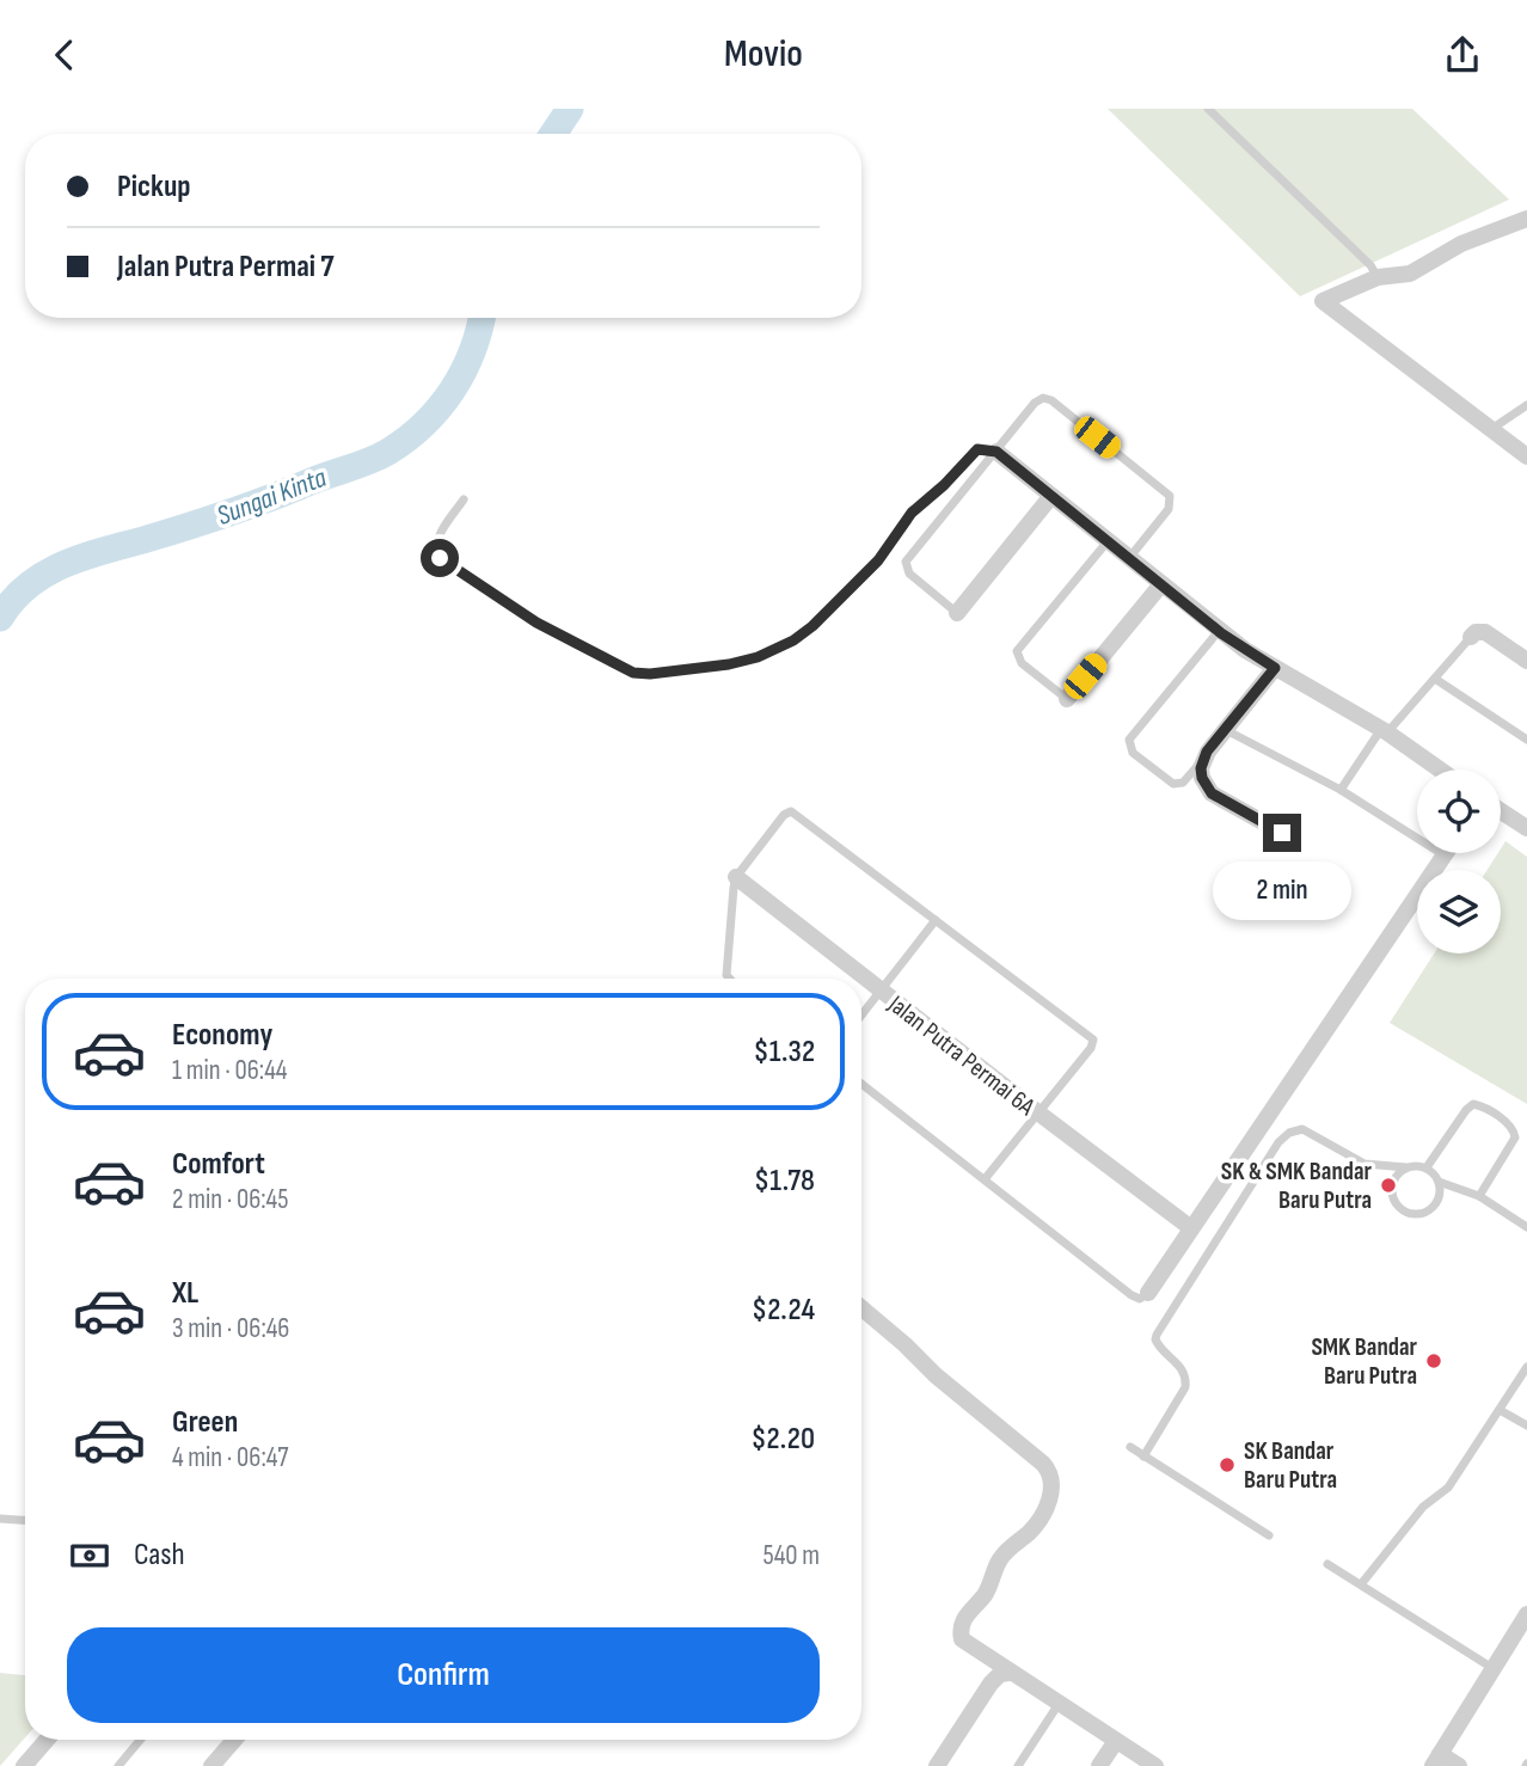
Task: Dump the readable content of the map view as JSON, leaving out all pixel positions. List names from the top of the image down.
{
  "streets": {
    "street": ["Jalan Putra Permai 6A"]
  },
  "water": ["Sungai Kinta"],
  "places": ["SK & SMK Bandar Baru Putra", "SMK Bandar Baru Putra", "SK Bandar Baru Putra"],
  "page": {
    "header": "Movio",
    "banner": ["Pickup", "Jalan Putra Permai 7"],
    "bubble": "2 min",
    "list": [
      {
        "name": "Economy",
        "note": "1 min · 06:44",
        "value": "$1.32"
      },
      {
        "name": "Comfort",
        "note": "2 min · 06:45",
        "value": "$1.78"
      },
      {
        "name": "XL",
        "note": "3 min · 06:46",
        "value": "$2.24"
      },
      {
        "name": "Green",
        "note": "4 min · 06:47",
        "value": "$2.20"
      }
    ],
    "pay": ["Cash", "540 m"],
    "buttons": "Confirm"
  }
}
